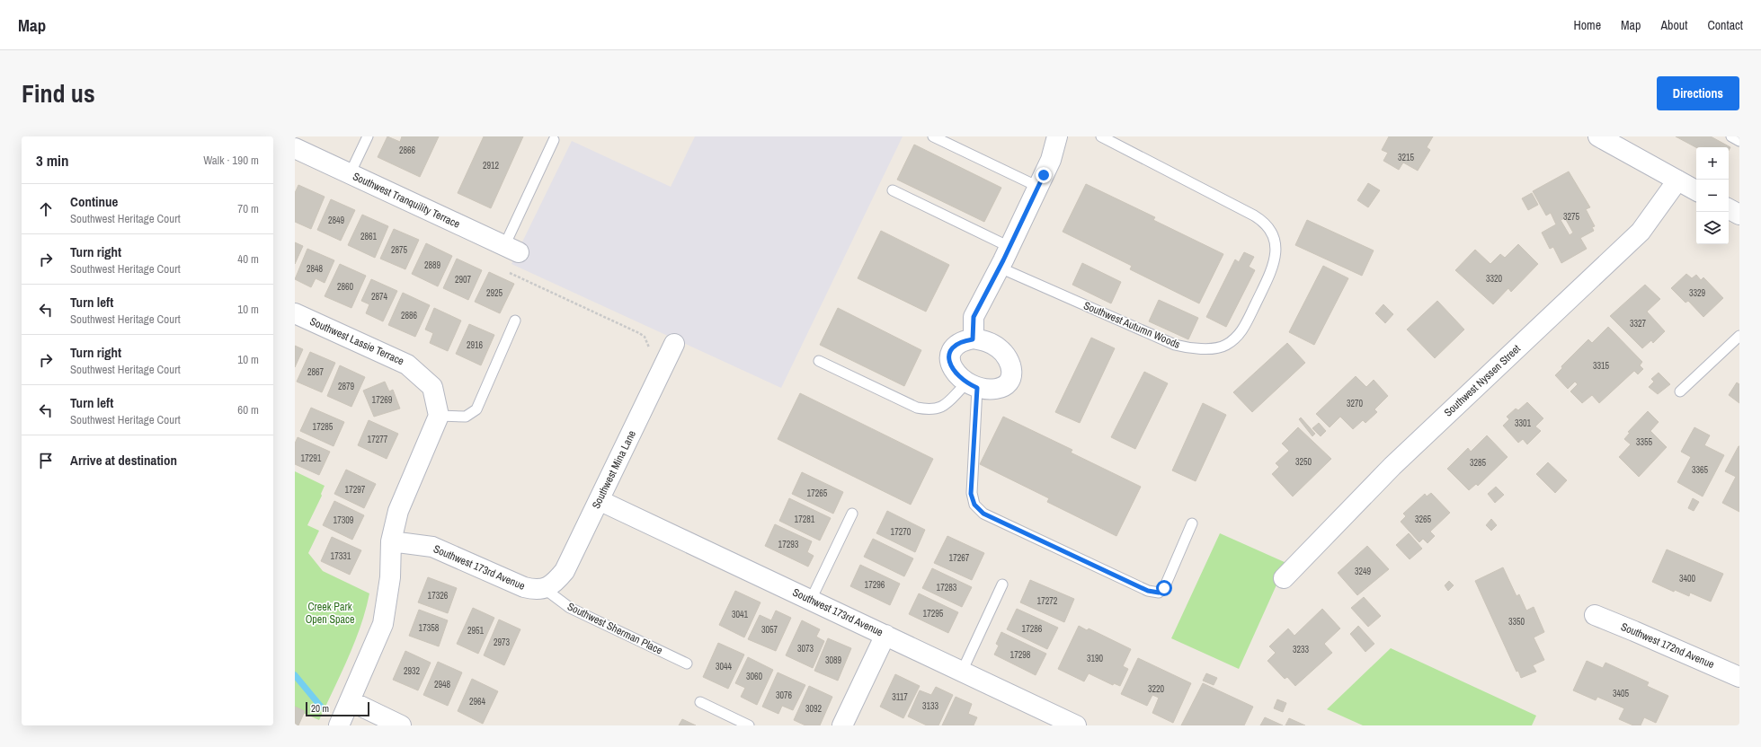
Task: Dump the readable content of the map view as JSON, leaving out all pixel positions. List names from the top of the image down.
{
  "streets": {
    "street": [
      "Southwest Tranquility Terrace",
      "Southwest Lassie Terrace",
      "Southwest Nyssen Street",
      "Southwest Mina Lane",
      "Southwest 173rd Avenue",
      "Southwest 172nd Avenue"
    ],
    "lane": ["Southwest Autumn Woods", "Southwest Sherman Place"]
  },
  "crossings": [
    ["Southwest Mina Lane", "Southwest 173rd Avenue"],
    ["Southwest Mina Lane", "Southwest Sherman Place"],
    ["Southwest 173rd Avenue", "Southwest Sherman Place"]
  ],
  "parks": ["Creek Park Open Space"],
  "house_numbers": [
    "2866",
    "3215",
    "2912",
    "3275",
    "2849",
    "2861",
    "2875",
    "2889",
    "2848",
    "3320",
    "2907",
    "2860",
    "2925",
    "3329",
    "2874",
    "2886",
    "3327",
    "2916",
    "3315",
    "2867",
    "2879",
    "17269",
    "3270",
    "3301",
    "17285",
    "17277",
    "3355",
    "17291",
    "3250",
    "3285",
    "3365",
    "17297",
    "17265",
    "17281",
    "3265",
    "17309",
    "17270",
    "17293",
    "17331",
    "17267",
    "3249",
    "3400",
    "17296",
    "17283",
    "17326",
    "17272",
    "17295",
    "3041",
    "3350",
    "17358",
    "17286",
    "3057",
    "2951",
    "2973",
    "3073",
    "3233",
    "17298",
    "3190",
    "3089",
    "3044",
    "2932",
    "3060",
    "2948",
    "3220",
    "3405",
    "3076",
    "3117",
    "2964",
    "3133",
    "3092"
  ],
  "scale_bar": "20 m",
  "page": {
    "header": "Map",
    "nav": [
      "Home",
      "Map",
      "About",
      "Contact"
    ],
    "title": "Find us",
    "buttons": "Directions",
    "heading": ["3 min", "Walk · 190 m"],
    "map_buttons": ["+", "−"],
    "list": [
      ["Continue", "Southwest Heritage Court", "70 m"],
      ["Turn right", "Southwest Heritage Court", "40 m"],
      ["Turn left", "Southwest Heritage Court", "10 m"],
      ["Turn right", "Southwest Heritage Court", "10 m"],
      ["Turn left", "Southwest Heritage Court", "60 m"],
      "Arrive at destination"
    ],
    "scale": "20 m"
  }
}
